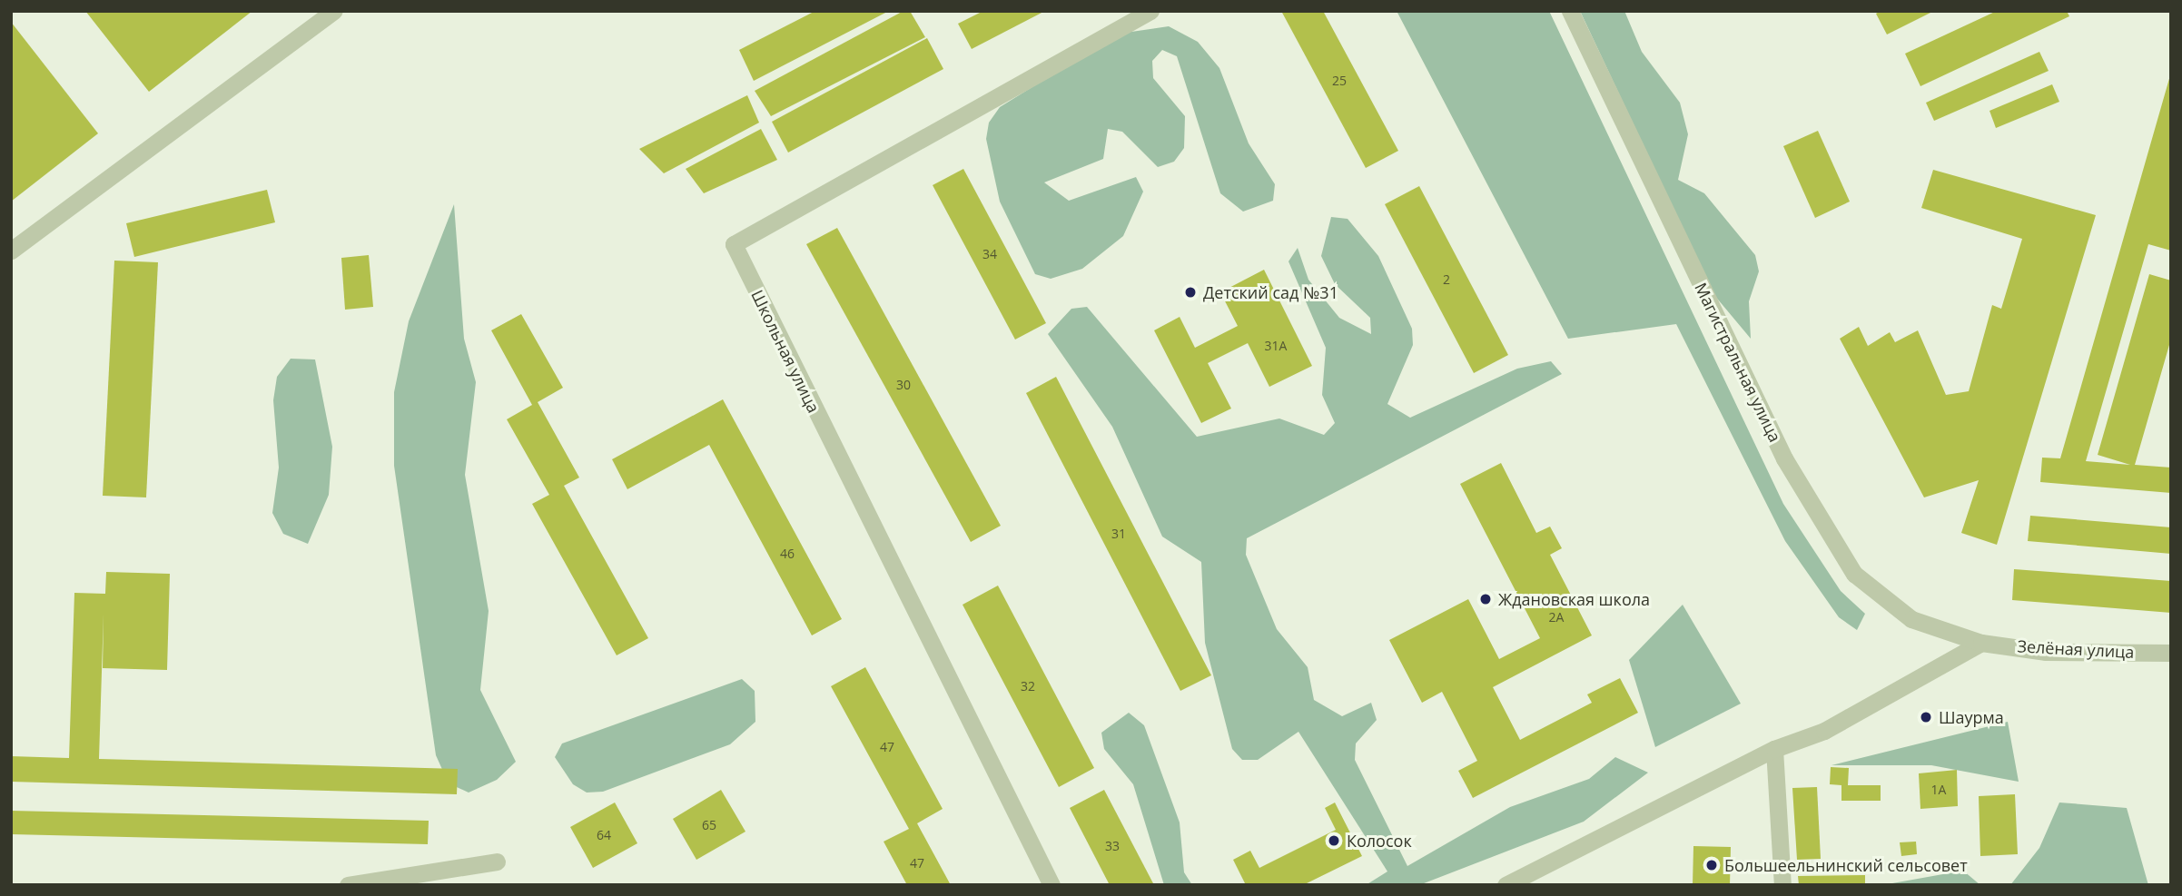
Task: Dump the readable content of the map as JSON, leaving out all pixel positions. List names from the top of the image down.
{
  "streets": {
    "street": ["Школьная улица", "Магистральная улица", "Зелёная улица"]
  },
  "crossings": [
    ["Магистральная улица", "Зелёная улица"]
  ],
  "places": [
    "Детский сад №31",
    "Ждановская школа",
    "Шаурма",
    "Колосок",
    "Большеельнинский сельсовет"
  ],
  "house_numbers": [
    "25",
    "34",
    "2",
    "31А",
    "30",
    "31",
    "46",
    "2А",
    "32",
    "47",
    "1А",
    "65",
    "64",
    "33",
    "47"
  ]
}
